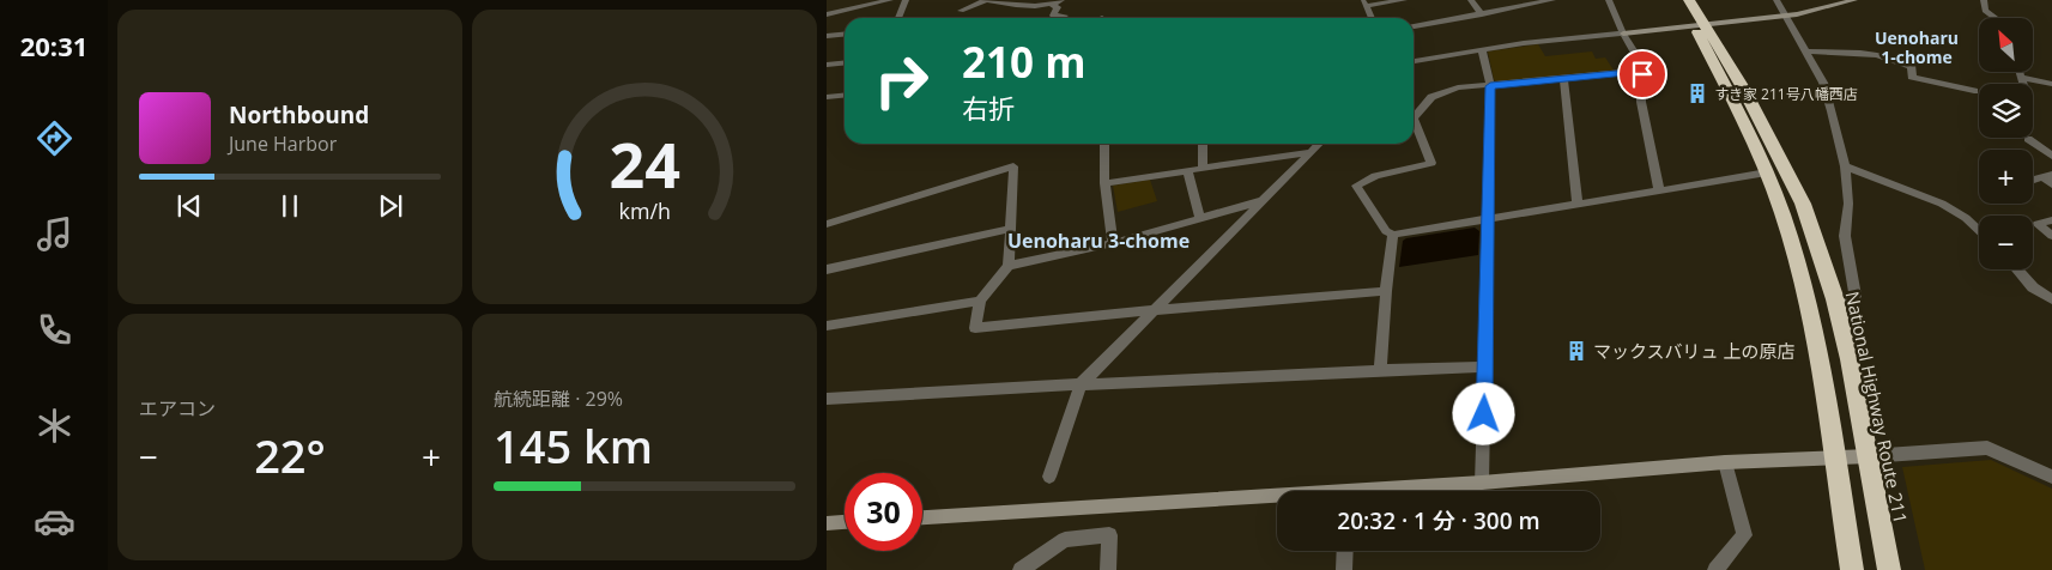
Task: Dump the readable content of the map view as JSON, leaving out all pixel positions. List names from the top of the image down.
{
  "streets": {
    "highway": ["National Highway Route 211"]
  },
  "districts": ["Uenoharu 1-chome", "Uenoharu 3-chome"],
  "places": {
    "building": ["すき家 211号八幡西店", "マックスバリュ 上の原店"]
  },
  "north": "top left",
  "page": {
    "tabs": "20:31",
    "map_buttons": ["+", "−"],
    "turn": ["210 m", "右折"],
    "song": ["Northbound", "June Harbor"],
    "tile": [
      "エアコン",
      ["航続距離 · 29%", "145 km"]
    ],
    "heat": ["−", "22°", "+"],
    "limit": "30",
    "trip": "20:32 · 1 分 · 300 m",
    "gauge": ["24", "km/h"]
  }
}
